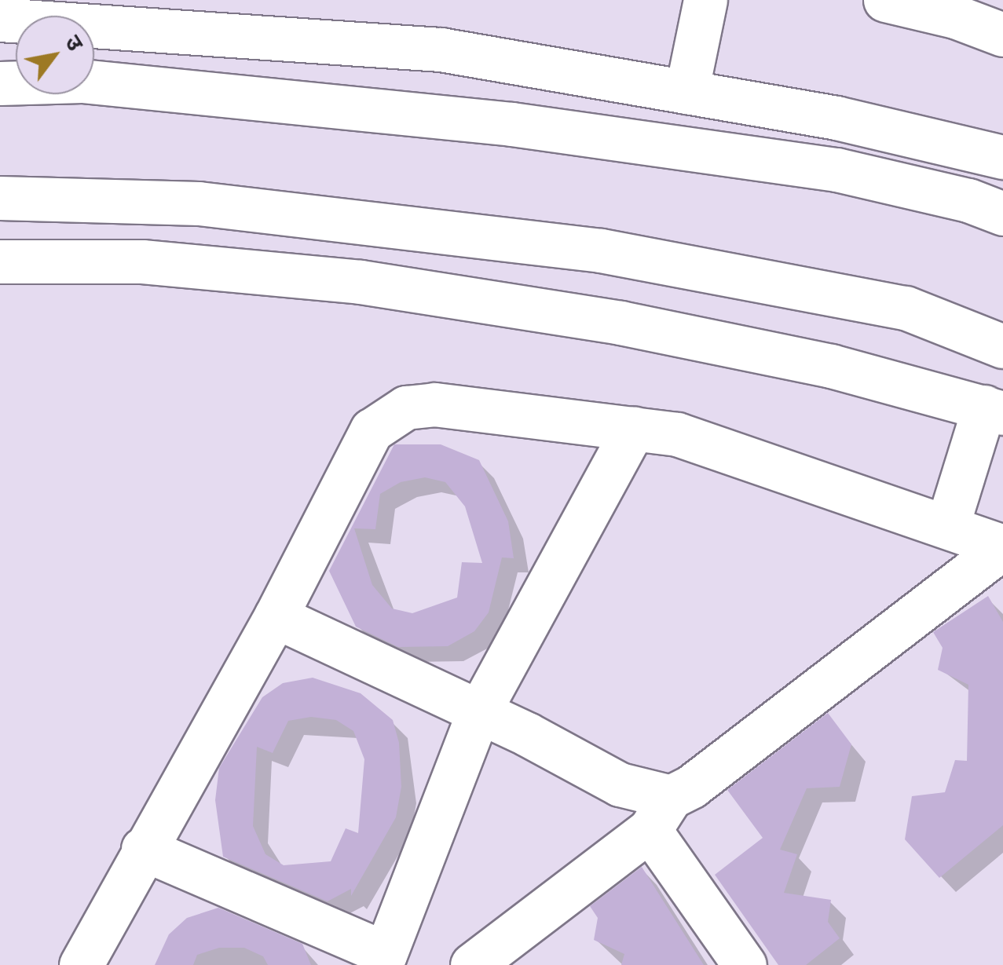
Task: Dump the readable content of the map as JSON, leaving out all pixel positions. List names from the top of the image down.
{
  "north": "top right"
}
